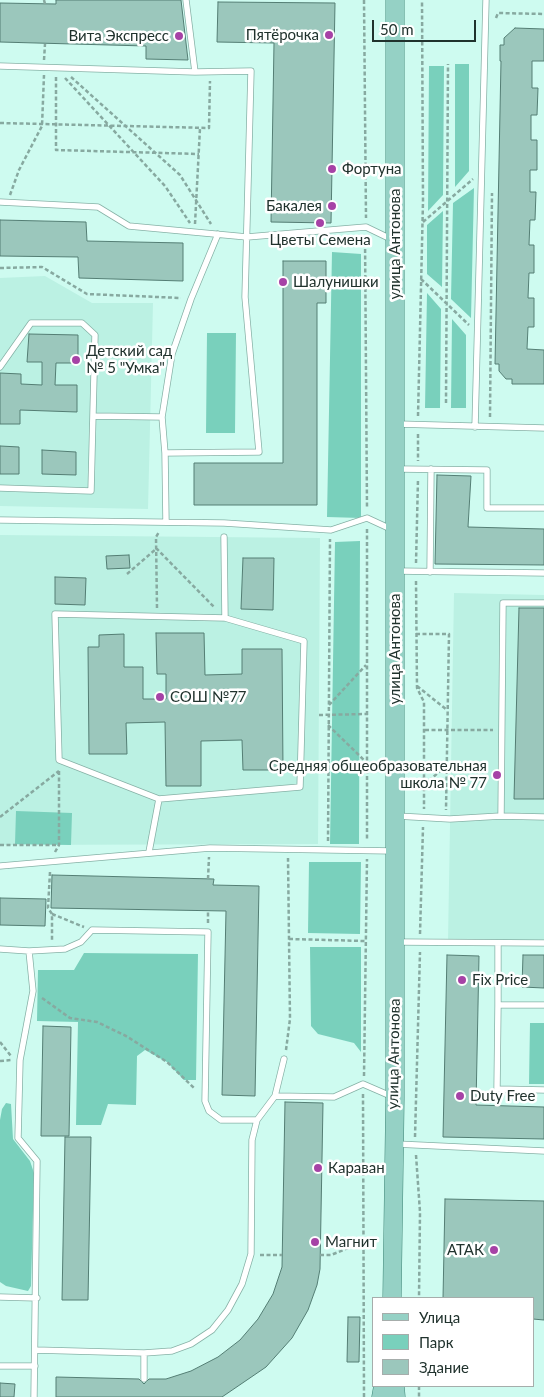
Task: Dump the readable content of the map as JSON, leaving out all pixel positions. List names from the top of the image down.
{
  "streets": {
    "main road": ["улица Антонова"]
  },
  "places": [
    "Пятёрочка",
    "Вита Экспресс",
    "Фортуна",
    "Бакалея",
    "Цветы Семена",
    "Шалунишки",
    "Детский сад № 5 \"Умка\"",
    "СОШ №77",
    "Средняя общеобразовательная школа № 77",
    "Fix Price",
    "Duty Free",
    "Караван",
    "Магнит",
    "АТАК"
  ],
  "legend": ["Улица", "Парк", "Здание"],
  "scale_bar": "50 m"
}
